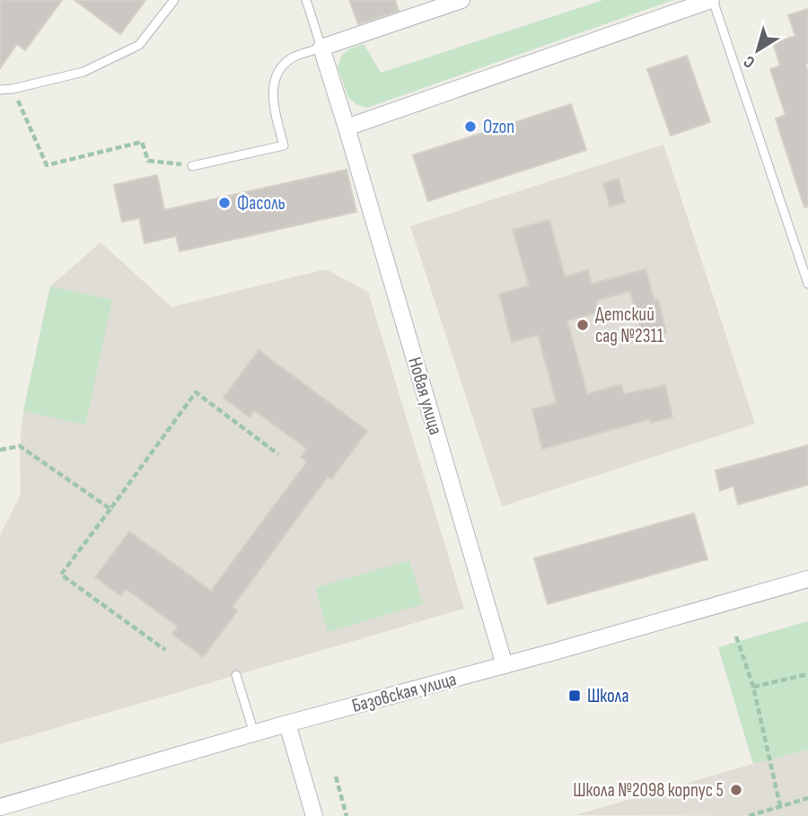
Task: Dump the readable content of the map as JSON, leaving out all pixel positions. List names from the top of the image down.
{
  "streets": {
    "street": ["Новая улица", "Базовская улица"]
  },
  "crossings": [
    ["Новая улица", "Базовская улица"]
  ],
  "places": {
    "other": [
      "Ozon",
      "Фасоль",
      "Детский сад №2311",
      "Школа №2098 корпус 5"
    ],
    "transit": ["Школа"]
  },
  "north": "bottom left"
}
